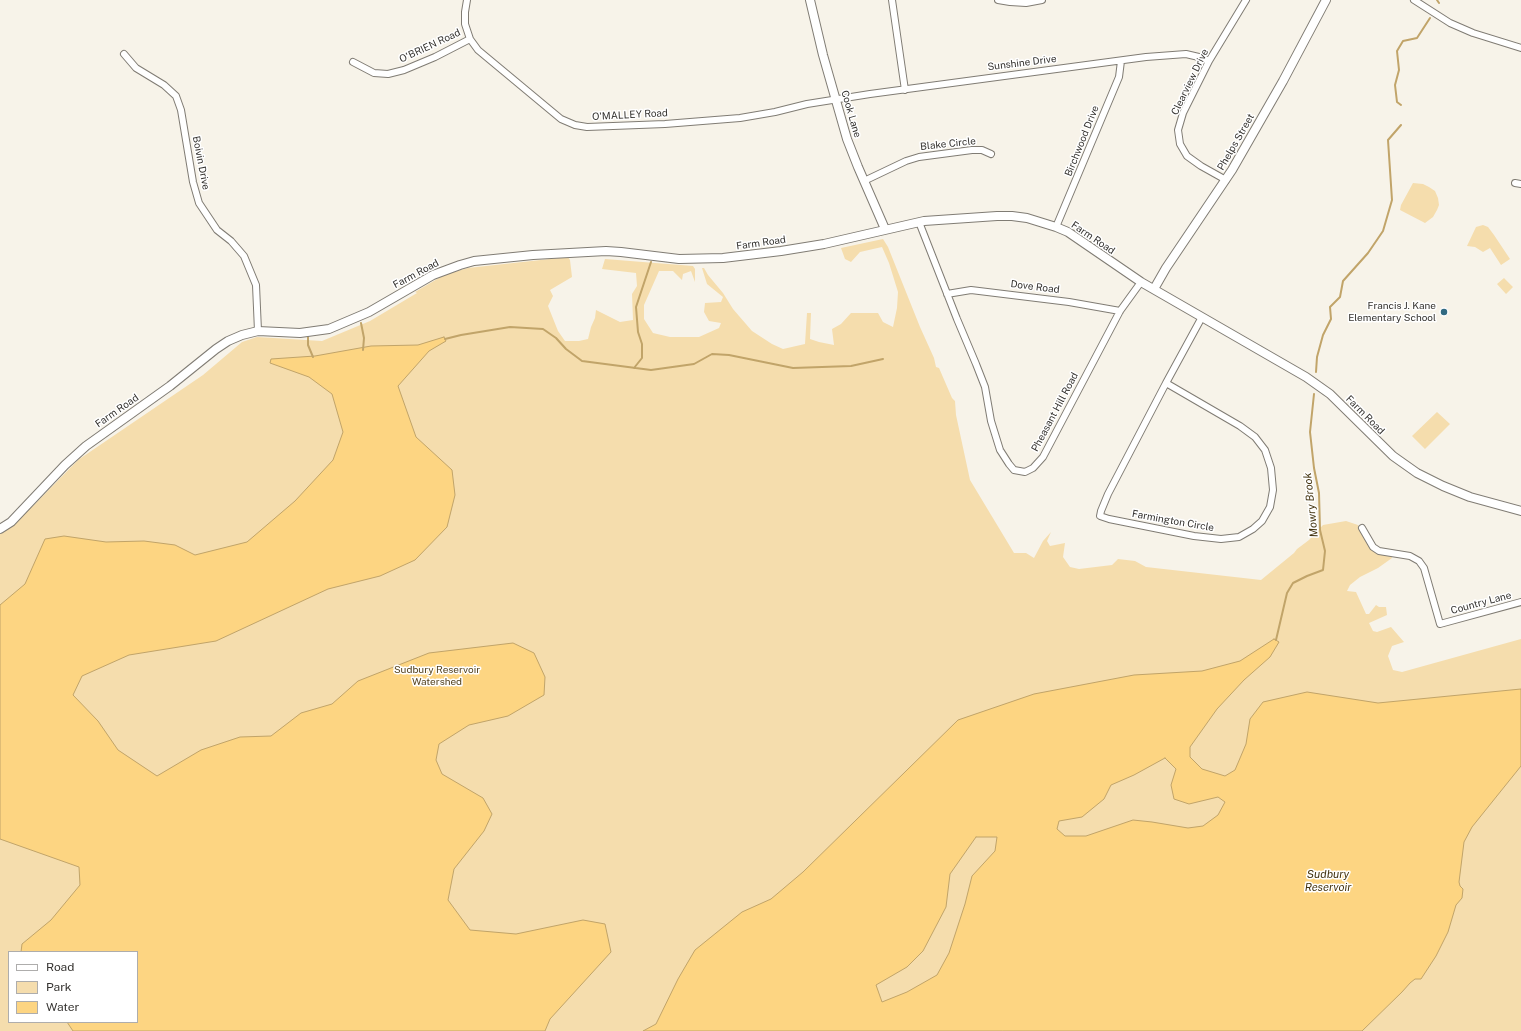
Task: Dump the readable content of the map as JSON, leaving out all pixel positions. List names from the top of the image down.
{
  "streets": {
    "street": [
      "O'BRIEN Road",
      "Sunshine Drive",
      "Clearview Drive",
      "Cook Lane",
      "O'MALLEY Road",
      "Birchwood Drive",
      "Phelps Street",
      "Blake Circle",
      "Boivin Drive",
      "Farm Road",
      "Dove Road",
      "Pheasant Hill Road",
      "Farmington Circle",
      "Country Lane"
    ]
  },
  "crossings": [
    ["O'BRIEN Road", "O'MALLEY Road"],
    ["Sunshine Drive", "Clearview Drive"],
    ["Sunshine Drive", "Cook Lane"],
    ["Sunshine Drive", "O'MALLEY Road"],
    ["Sunshine Drive", "Birchwood Drive"],
    ["Clearview Drive", "Phelps Street"],
    ["Cook Lane", "O'MALLEY Road"],
    ["Cook Lane", "Blake Circle"],
    ["Cook Lane", "Farm Road"],
    ["Birchwood Drive", "Farm Road"],
    ["Phelps Street", "Farm Road"],
    ["Boivin Drive", "Farm Road"],
    ["Farm Road", "Pheasant Hill Road"],
    ["Farm Road", "Farmington Circle"],
    ["Dove Road", "Pheasant Hill Road"]
  ],
  "water": ["Mowry Brook", "Sudbury Reservoir"],
  "parks": ["Sudbury Reservoir Watershed"],
  "places": ["Francis J. Kane Elementary School"],
  "legend": ["Road", "Park", "Water"]
}
